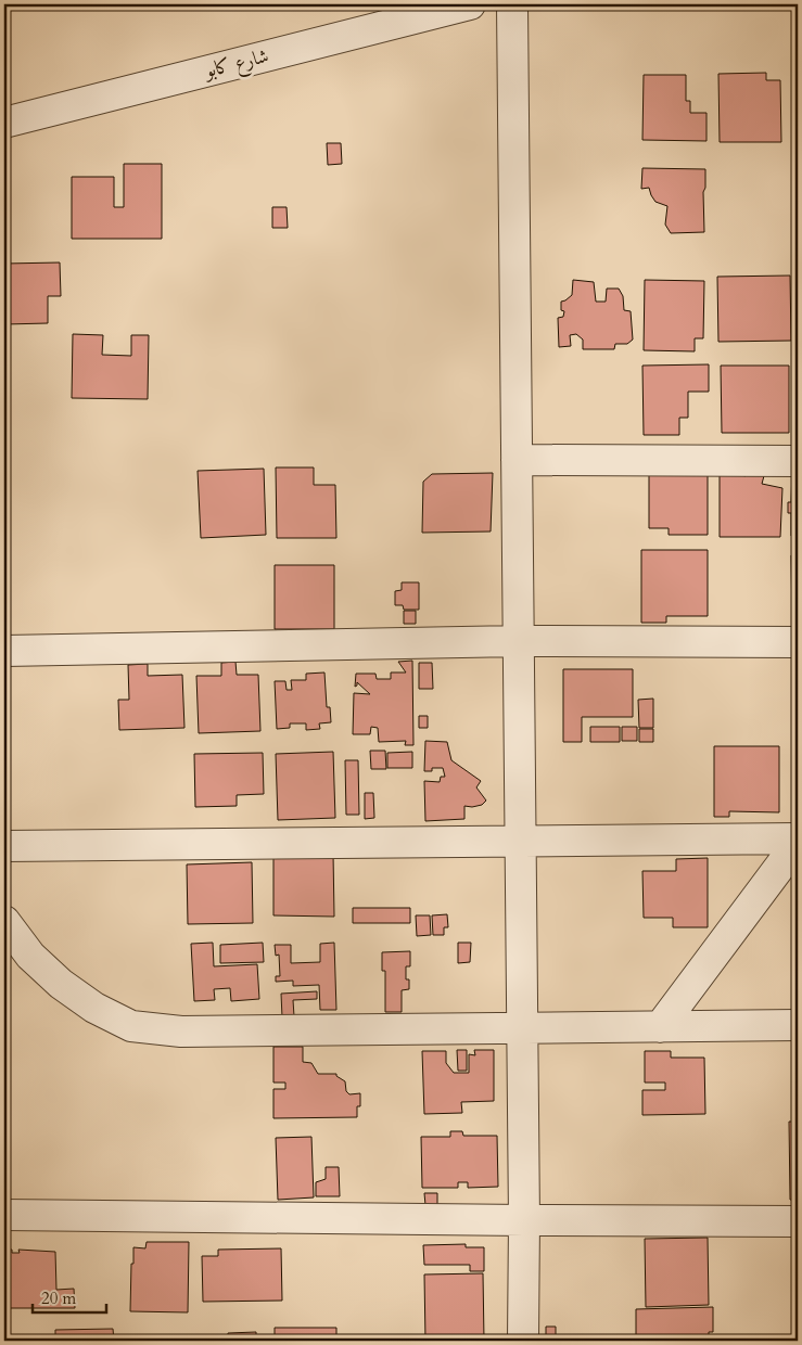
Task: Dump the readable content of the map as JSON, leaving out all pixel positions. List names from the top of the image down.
{
  "streets": {
    "street": ["شارع كابو"]
  },
  "scale_bar": "20 m"
}
